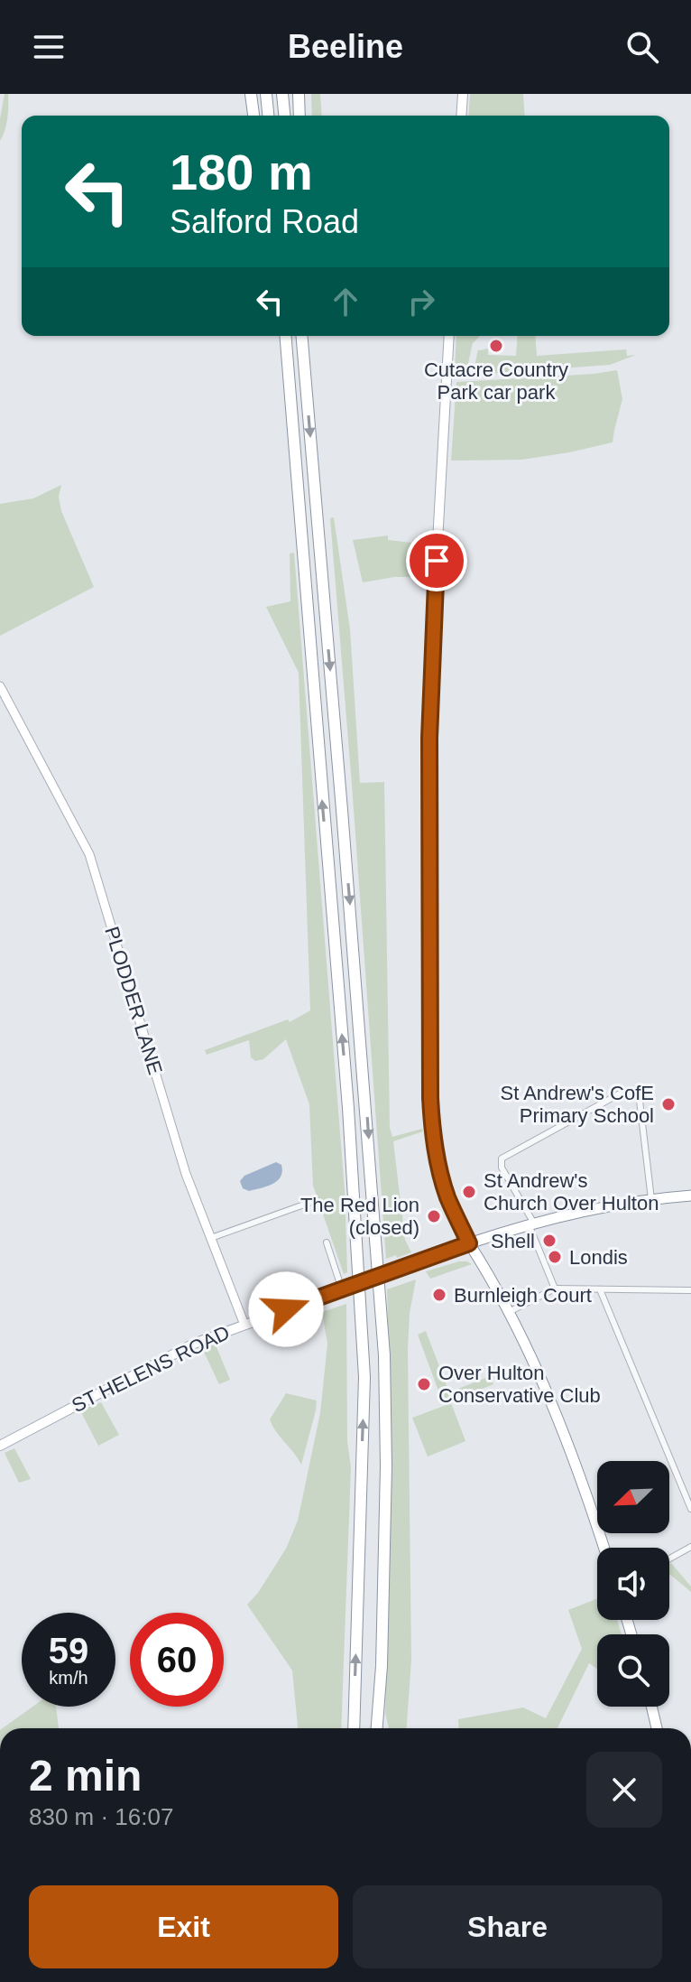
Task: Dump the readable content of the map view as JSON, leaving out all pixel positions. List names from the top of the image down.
{
  "streets": {
    "main road": ["PLODDER LANE", "ST HELENS ROAD"]
  },
  "crossings": [
    ["PLODDER LANE", "ST HELENS ROAD"]
  ],
  "places": [
    "Cutacre Country Park car park",
    "St Andrew's CofE Primary School",
    "St Andrew's Church Over Hulton",
    "The Red Lion (closed)",
    "Shell",
    "Londis",
    "Burnleigh Court",
    "Over Hulton Conservative Club"
  ],
  "north": "bottom left",
  "page": {
    "header": "Beeline",
    "turn": ["180 m", "Salford Road"],
    "speed": "59 km/h",
    "limit": "60",
    "heading": ["2 min", "830 m · 16:07"],
    "buttons": ["Exit", "Share"]
  }
}
